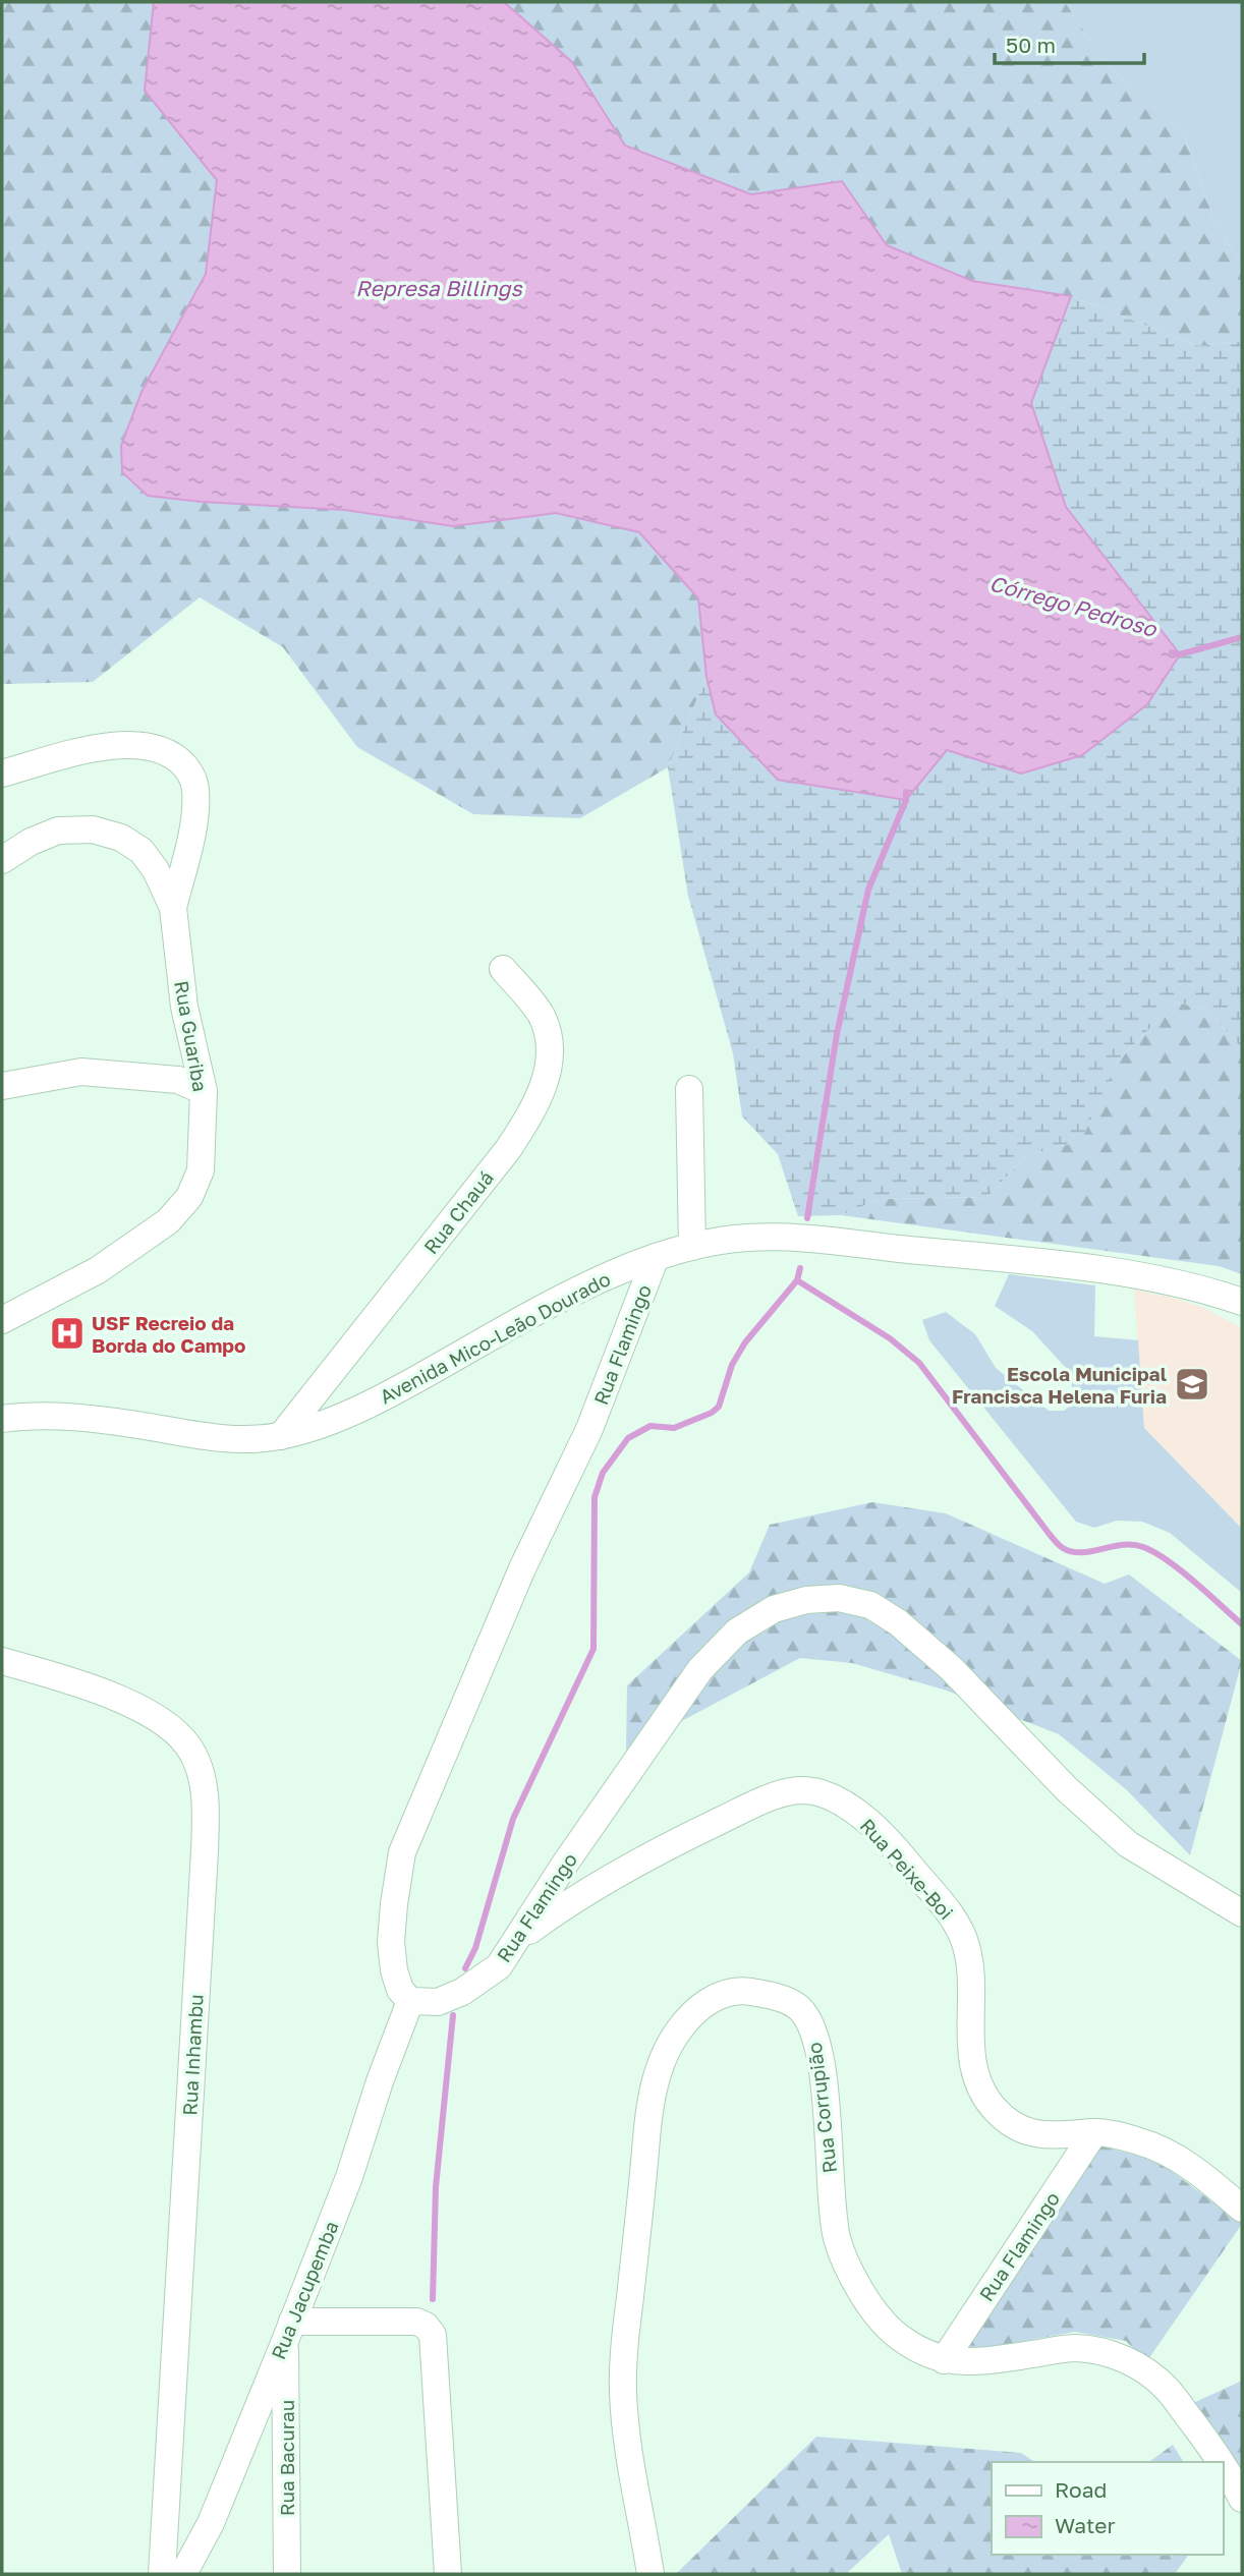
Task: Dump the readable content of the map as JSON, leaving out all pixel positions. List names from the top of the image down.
{
  "streets": {
    "street": [
      "Rua Guariba",
      "Rua Chauá",
      "Avenida Mico-Leão Dourado",
      "Rua Flamingo",
      "Rua Peixe-Boi",
      "Rua Inhambu",
      "Rua Corrupião",
      "Rua Jacupemba",
      "Rua Bacurau"
    ]
  },
  "crossings": [
    ["Rua Chauá", "Avenida Mico-Leão Dourado"],
    ["Avenida Mico-Leão Dourado", "Rua Flamingo"],
    ["Rua Flamingo", "Rua Peixe-Boi"],
    ["Rua Flamingo", "Rua Corrupião"],
    ["Rua Flamingo", "Rua Jacupemba"],
    ["Rua Jacupemba", "Rua Bacurau"]
  ],
  "water": ["Represa Billings", "Córrego Pedroso"],
  "places": {
    "hospital": ["USF Recreio da Borda do Campo"],
    "school or university": ["Escola Municipal Francisca Helena Furia"]
  },
  "legend": ["Road", "Water"],
  "scale_bar": "50 m"
}
